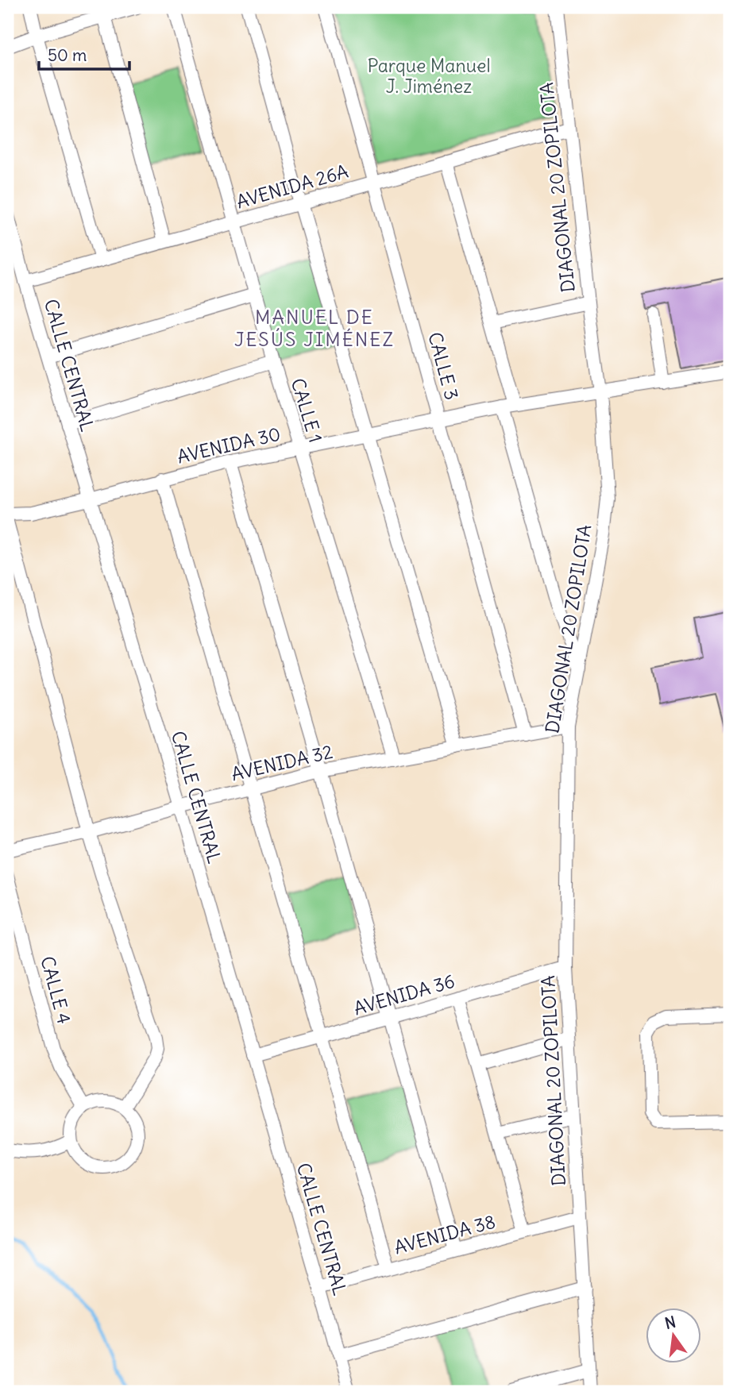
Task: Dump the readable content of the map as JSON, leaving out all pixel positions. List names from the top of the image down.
{
  "streets": {
    "street": [
      "AVENIDA 26A",
      "DIAGONAL 20 ZOPILOTA",
      "CALLE CENTRAL",
      "CALLE 3",
      "CALLE 1",
      "AVENIDA 30",
      "AVENIDA 32",
      "CALLE 4",
      "AVENIDA 36",
      "AVENIDA 38"
    ]
  },
  "crossings": [
    ["AVENIDA 26A", "DIAGONAL 20 ZOPILOTA"],
    ["AVENIDA 26A", "CALLE CENTRAL"],
    ["AVENIDA 26A", "CALLE 3"],
    ["AVENIDA 26A", "CALLE 1"],
    ["DIAGONAL 20 ZOPILOTA", "AVENIDA 30"],
    ["DIAGONAL 20 ZOPILOTA", "AVENIDA 32"],
    ["DIAGONAL 20 ZOPILOTA", "AVENIDA 36"],
    ["DIAGONAL 20 ZOPILOTA", "AVENIDA 38"],
    ["CALLE CENTRAL", "AVENIDA 30"],
    ["CALLE CENTRAL", "AVENIDA 32"],
    ["CALLE CENTRAL", "AVENIDA 36"],
    ["CALLE CENTRAL", "AVENIDA 38"],
    ["CALLE 3", "AVENIDA 30"],
    ["CALLE 3", "AVENIDA 32"],
    ["CALLE 1", "AVENIDA 30"],
    ["CALLE 1", "AVENIDA 32"]
  ],
  "districts": ["MANUEL DE JESÚS JIMÉNEZ"],
  "parks": ["Parque Manuel J. Jiménez"],
  "scale_bar": "50 m",
  "north": "top"
}
